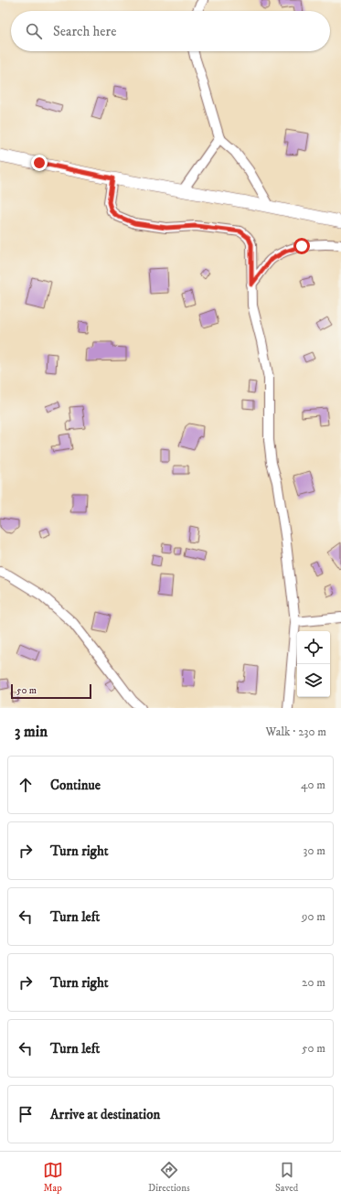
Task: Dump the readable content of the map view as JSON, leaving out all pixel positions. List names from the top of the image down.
{
  "scale_bar": "50 m",
  "page": {
    "search": "Search here",
    "scale": "50 m",
    "heading": ["3 min", "Walk · 230 m"],
    "list": [
      ["Continue", "40 m"],
      ["Turn right", "30 m"],
      ["Turn left", "90 m"],
      ["Turn right", "20 m"],
      ["Turn left", "50 m"],
      "Arrive at destination"
    ],
    "nav": ["Map", "Directions", "Saved"]
  }
}
